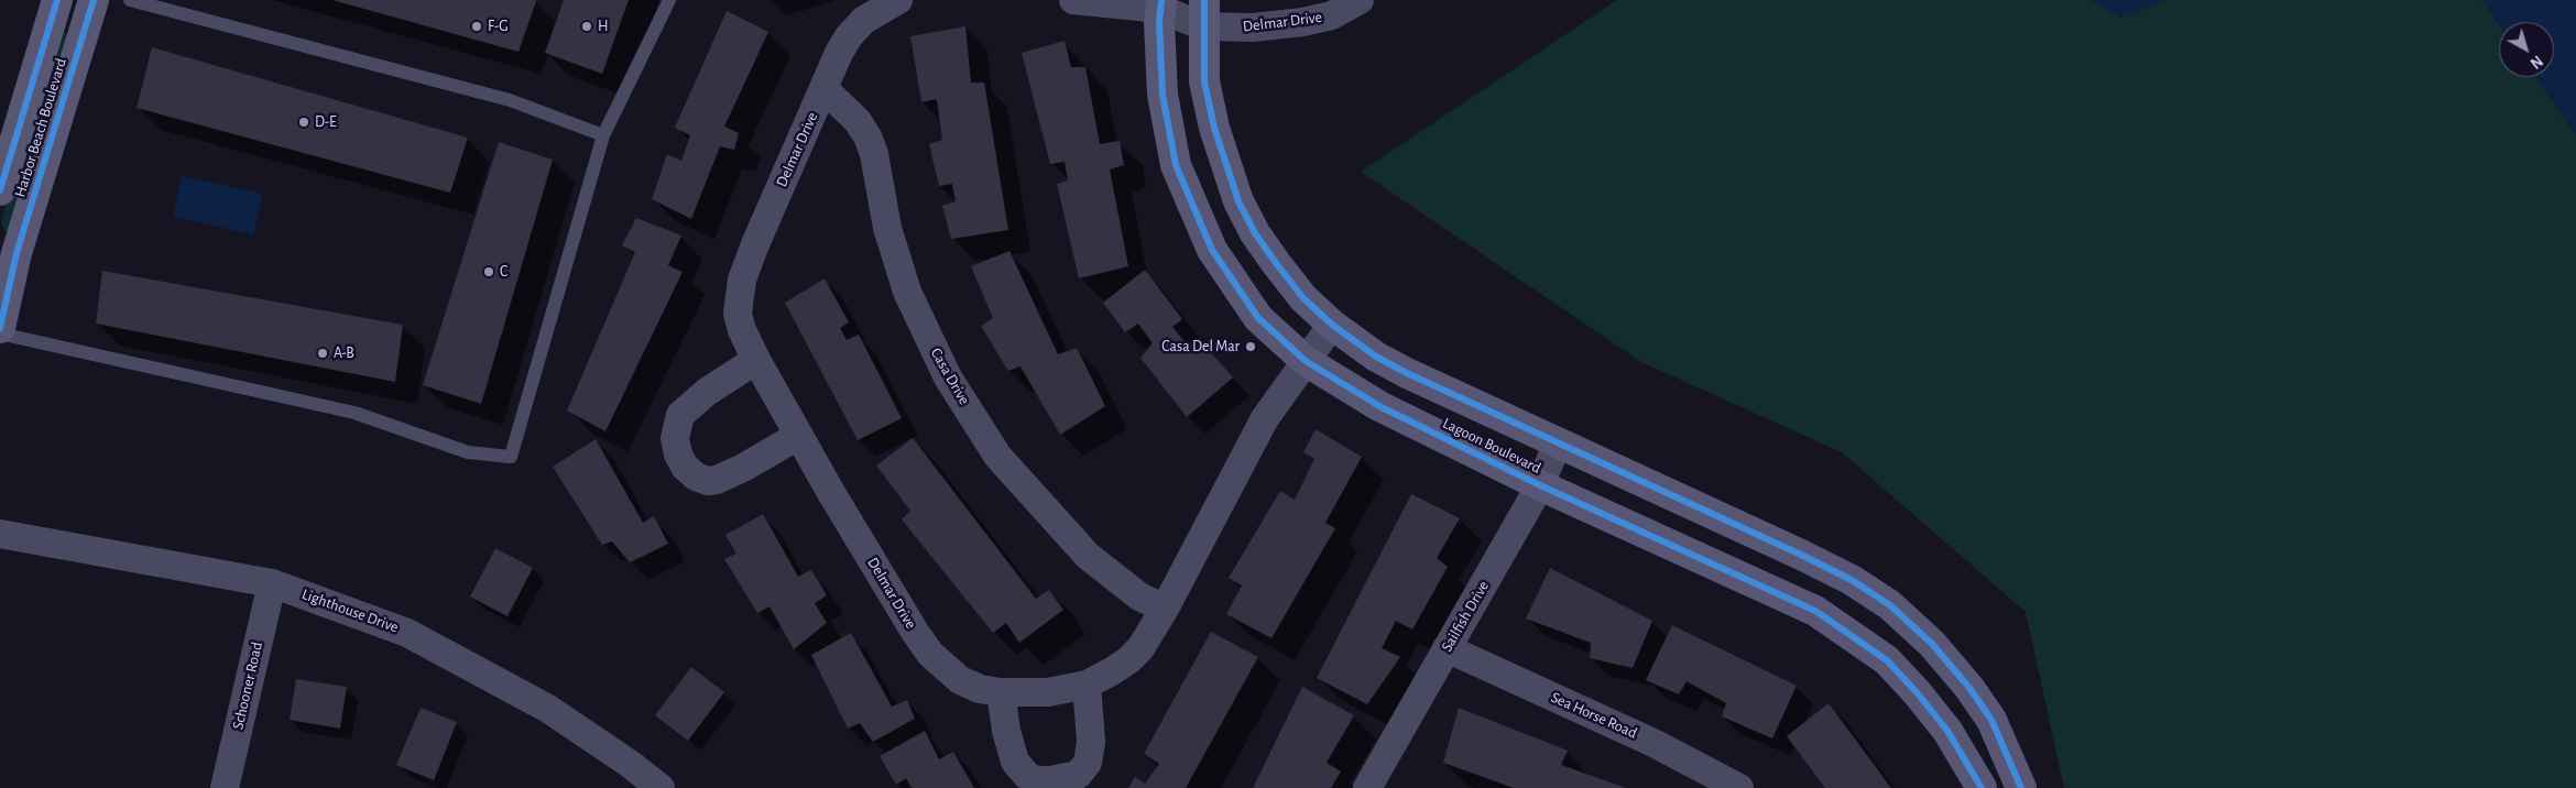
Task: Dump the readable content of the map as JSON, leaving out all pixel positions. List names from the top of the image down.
{
  "streets": {
    "street": [
      "Delmar Drive",
      "Harbor Beach Boulevard",
      "Casa Drive",
      "Lagoon Boulevard",
      "Lighthouse Drive",
      "Sailfish Drive",
      "Schooner Road",
      "Sea Horse Road"
    ]
  },
  "crossings": [
    ["Delmar Drive", "Casa Drive"],
    ["Delmar Drive", "Lagoon Boulevard"],
    ["Lagoon Boulevard", "Sailfish Drive"],
    ["Lighthouse Drive", "Schooner Road"],
    ["Sailfish Drive", "Sea Horse Road"]
  ],
  "places": [
    "F-G",
    "H",
    "D-E",
    "C",
    "Casa Del Mar",
    "A-B"
  ],
  "north": "bottom right"
}
